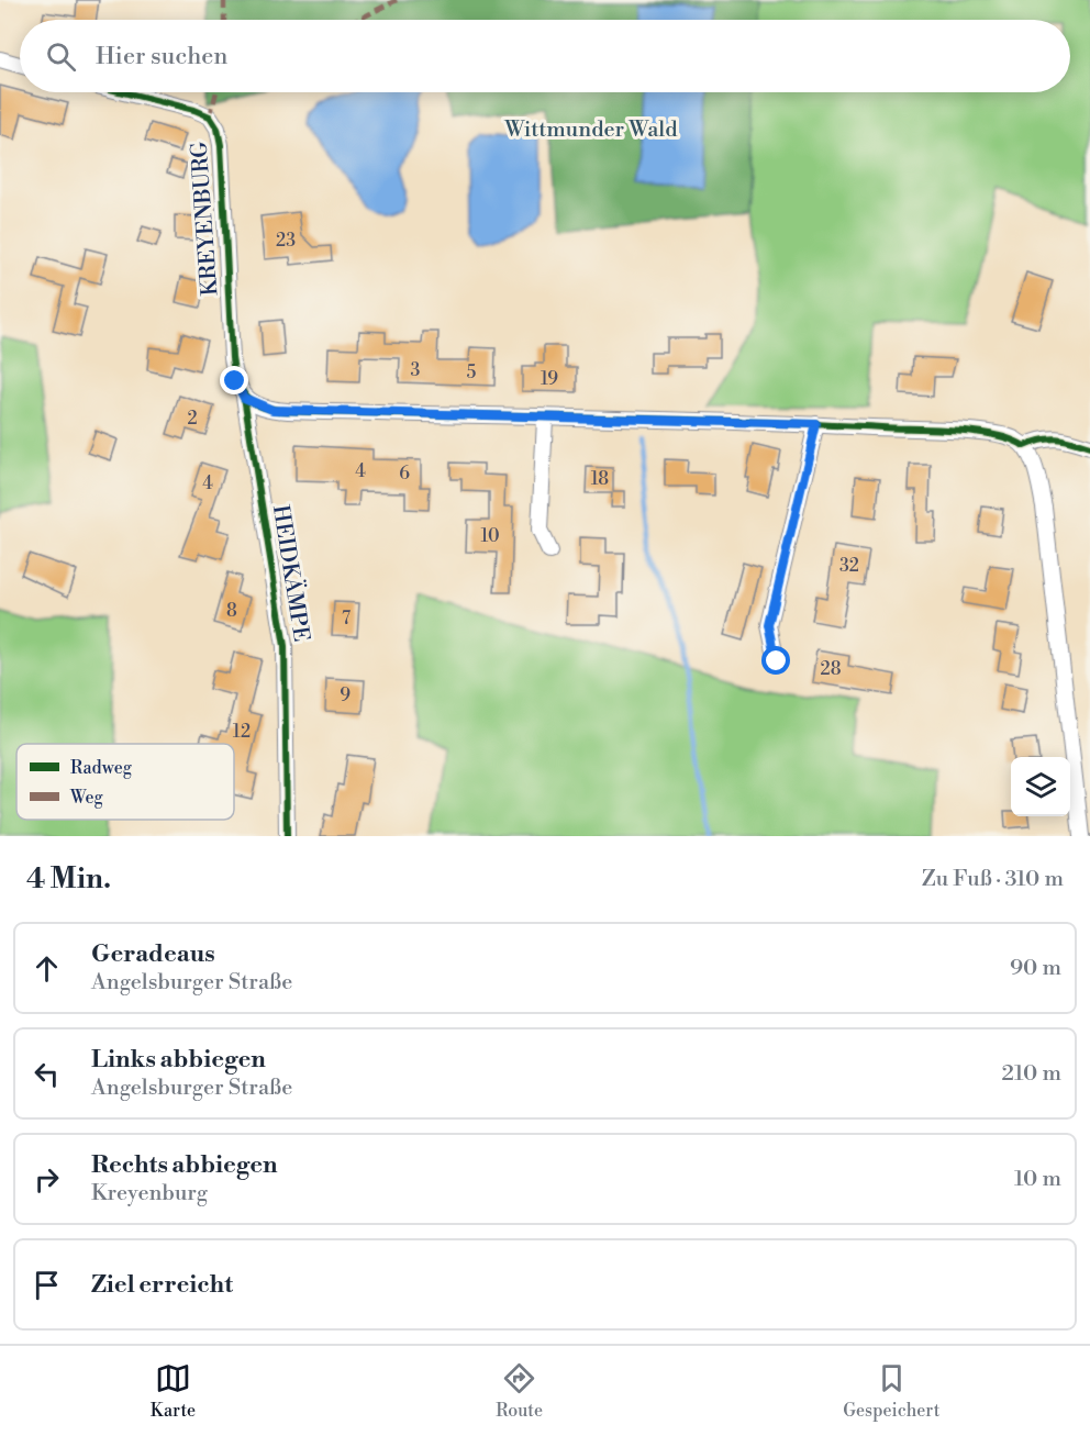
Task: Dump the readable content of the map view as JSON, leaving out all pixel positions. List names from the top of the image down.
{
  "streets": {
    "street": ["KREYENBURG", "HEIDKÄMPE"]
  },
  "crossings": [
    ["KREYENBURG", "HEIDKÄMPE"]
  ],
  "parks": ["Wittmunder Wald"],
  "house_numbers": [
    "23",
    "3",
    "5",
    "19",
    "2",
    "4",
    "6",
    "18",
    "4",
    "10",
    "32",
    "8",
    "7",
    "28",
    "9",
    "12"
  ],
  "legend": ["Radweg", "Weg"],
  "page": {
    "search": "Hier suchen",
    "heading": ["4 Min.", "Zu Fuß · 310 m"],
    "list": [
      ["Geradeaus", "Angelsburger Straße", "90 m"],
      ["Links abbiegen", "Angelsburger Straße", "210 m"],
      ["Rechts abbiegen", "Kreyenburg", "10 m"],
      "Ziel erreicht"
    ],
    "nav": ["Karte", "Route", "Gespeichert"]
  }
}
